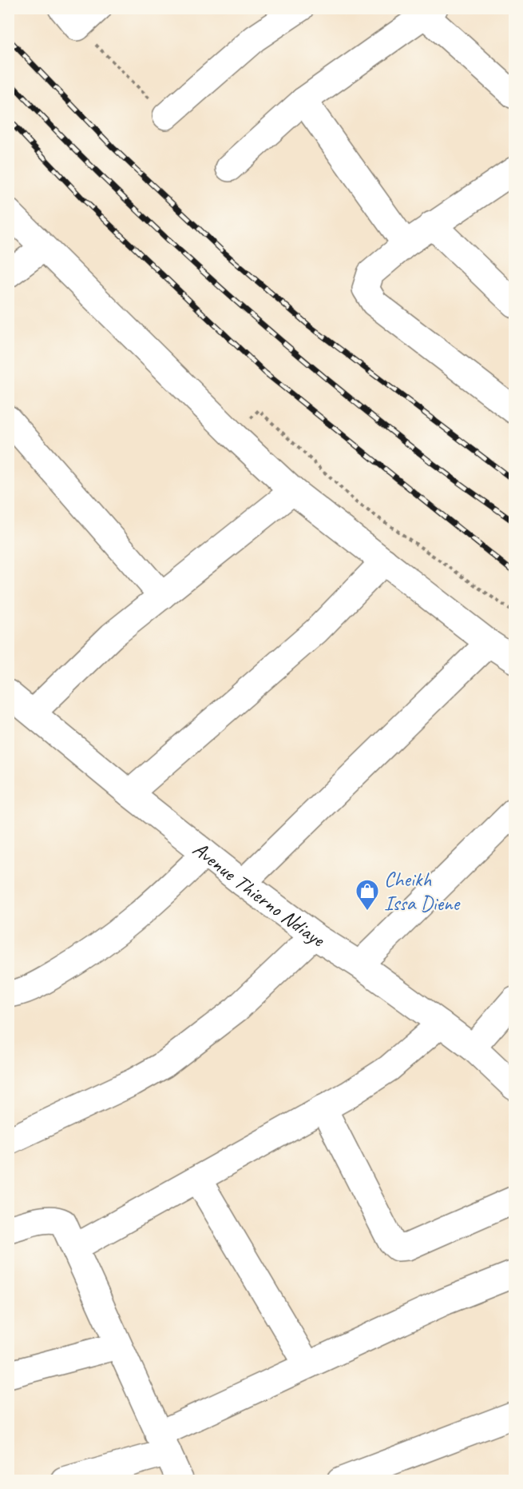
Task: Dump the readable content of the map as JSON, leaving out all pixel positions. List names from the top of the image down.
{
  "streets": {
    "street": ["Avenue Thierno Ndiaye"]
  },
  "places": {
    "shop": ["Cheikh Issa Diene"]
  }
}
